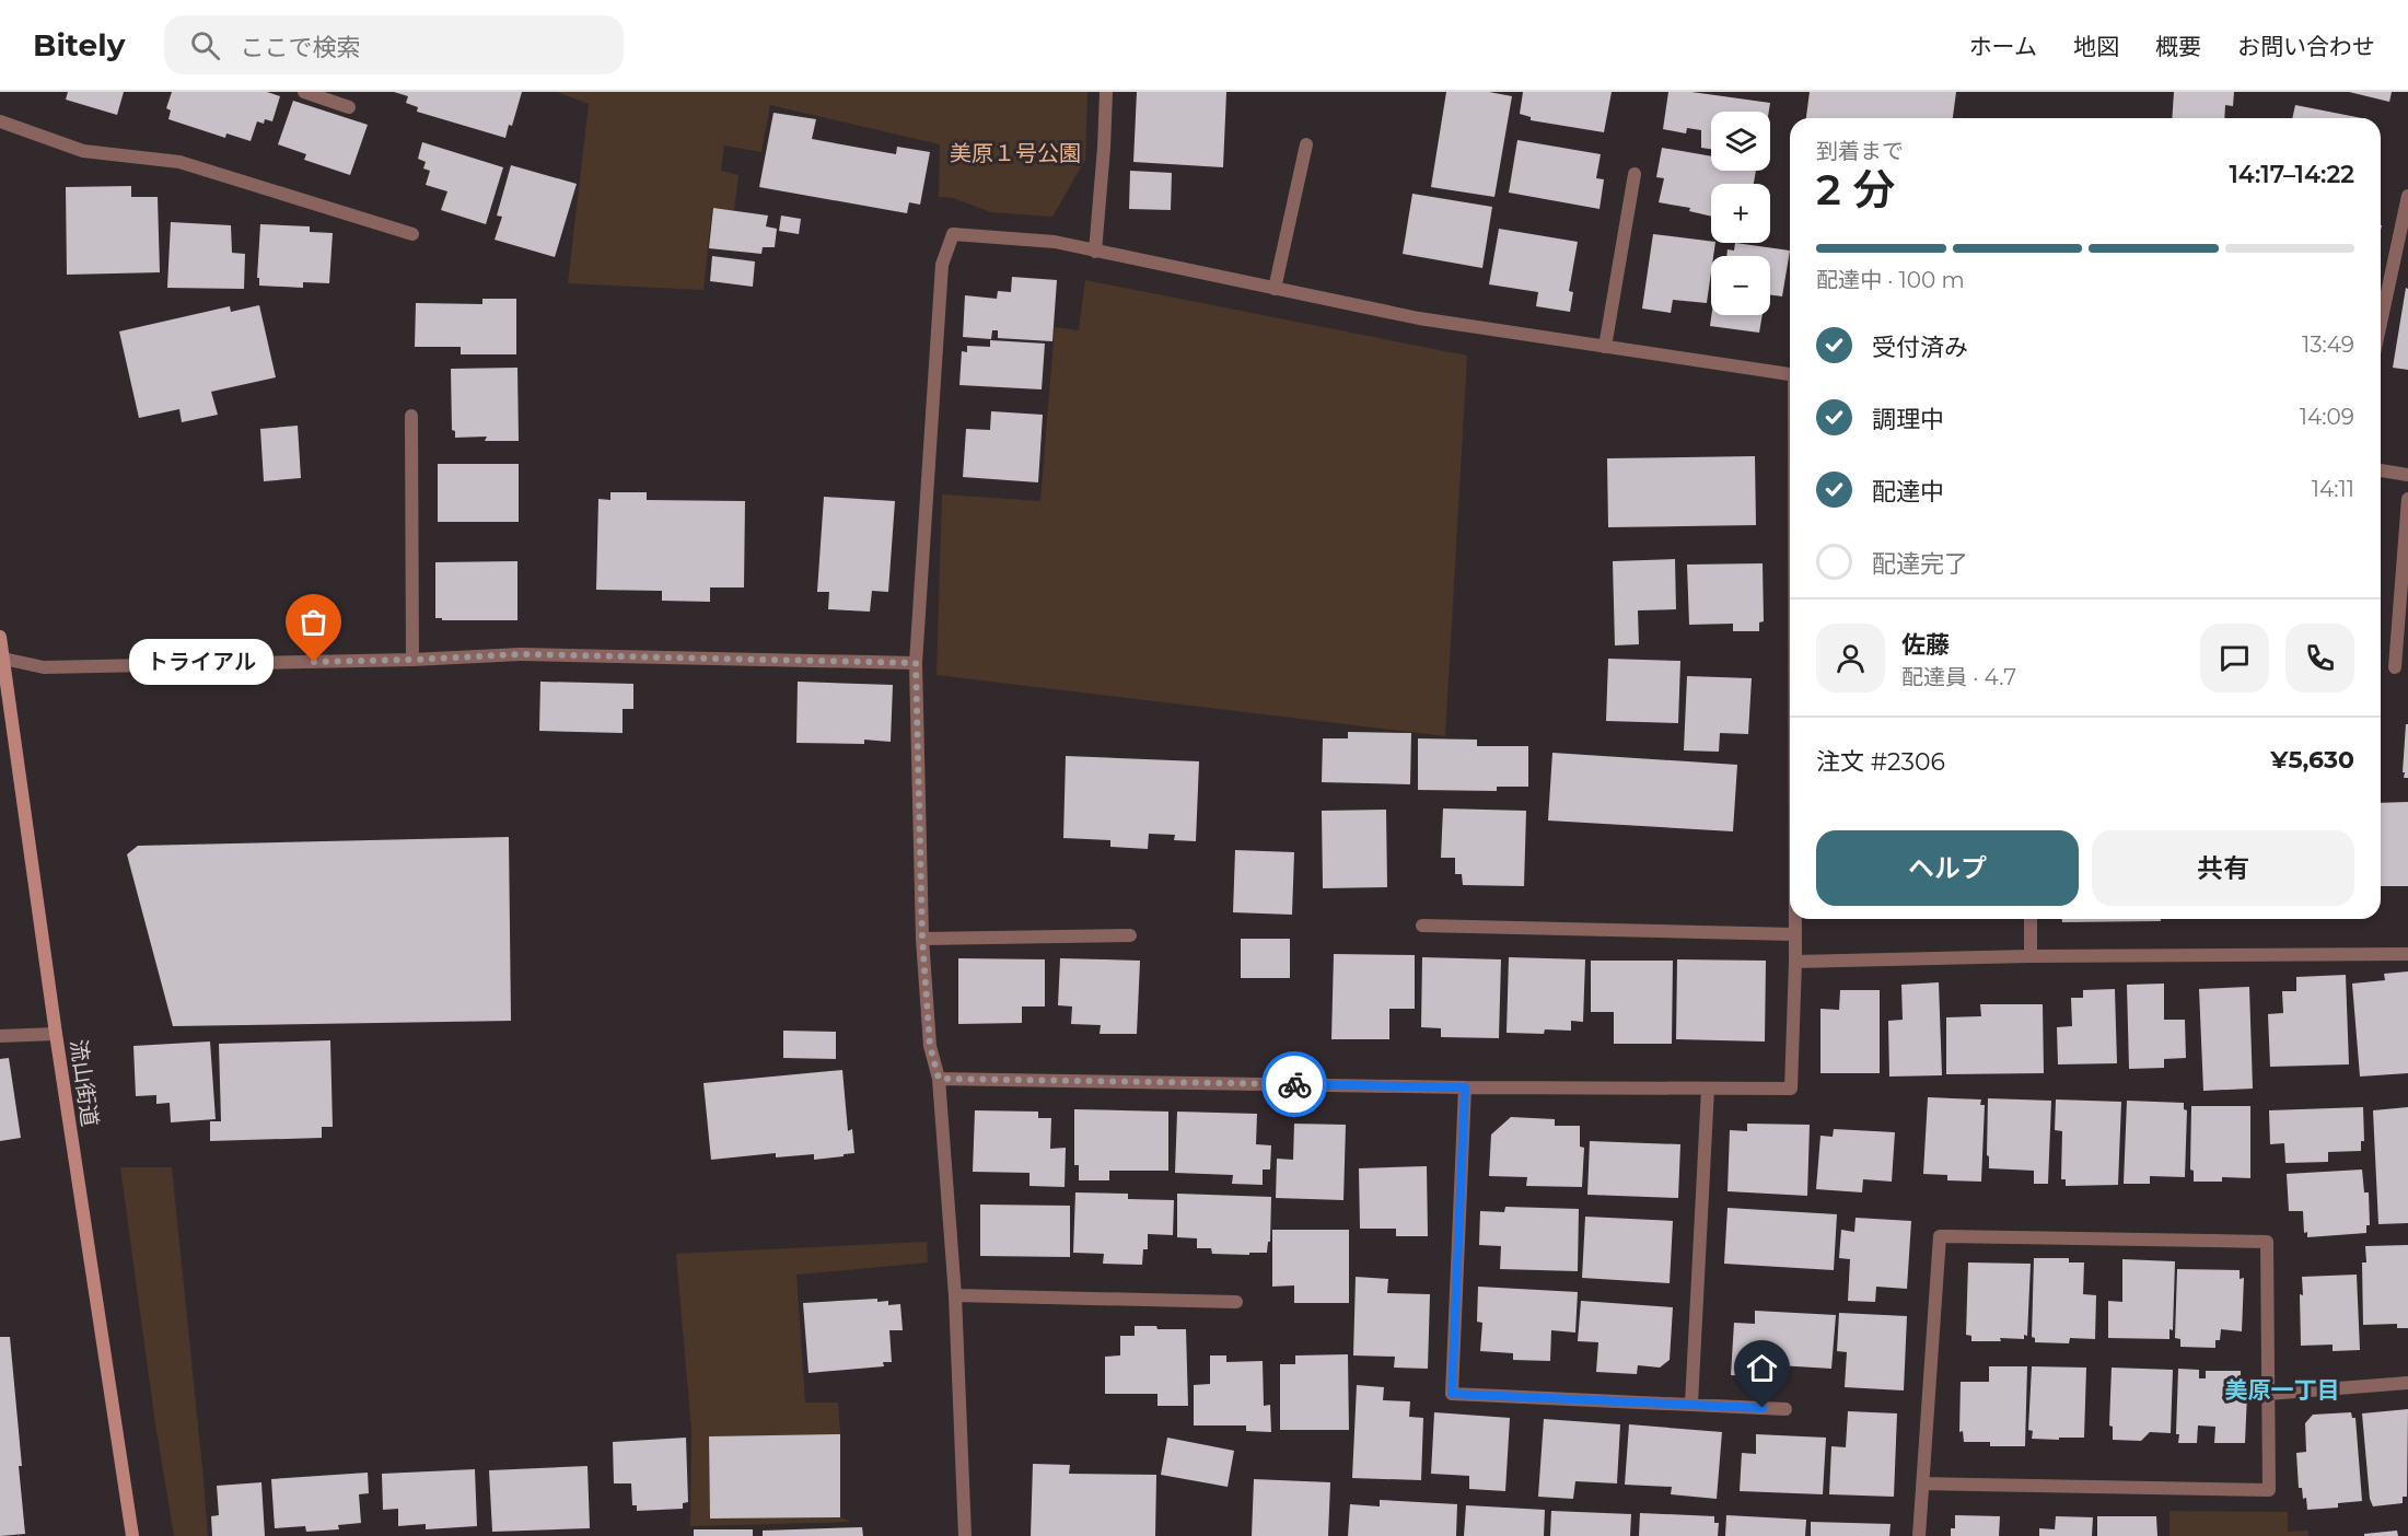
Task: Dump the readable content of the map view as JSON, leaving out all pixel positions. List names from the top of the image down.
{
  "streets": {
    "street": ["流山街道"]
  },
  "districts": ["美原一丁目"],
  "parks": ["美原１号公園"],
  "places": ["トライアル"],
  "page": {
    "header": "Bitely",
    "search": "ここで検索",
    "nav": [
      "ホーム",
      "地図",
      "概要",
      "お問い合わせ"
    ],
    "map_buttons": ["+", "−"],
    "heading": ["2 分", "到着まで", "14:17–14:22"],
    "panel": [
      "佐藤",
      "配達員 · 4.7",
      "注文 #2306",
      "¥5,630"
    ],
    "bar": "配達中 · 100 m",
    "list": [
      ["受付済み", "13:49"],
      ["調理中", "14:09"],
      ["配達中", "14:11"],
      "配達完了"
    ],
    "bubble": "トライアル",
    "buttons": ["ヘルプ", "共有"]
  }
}
